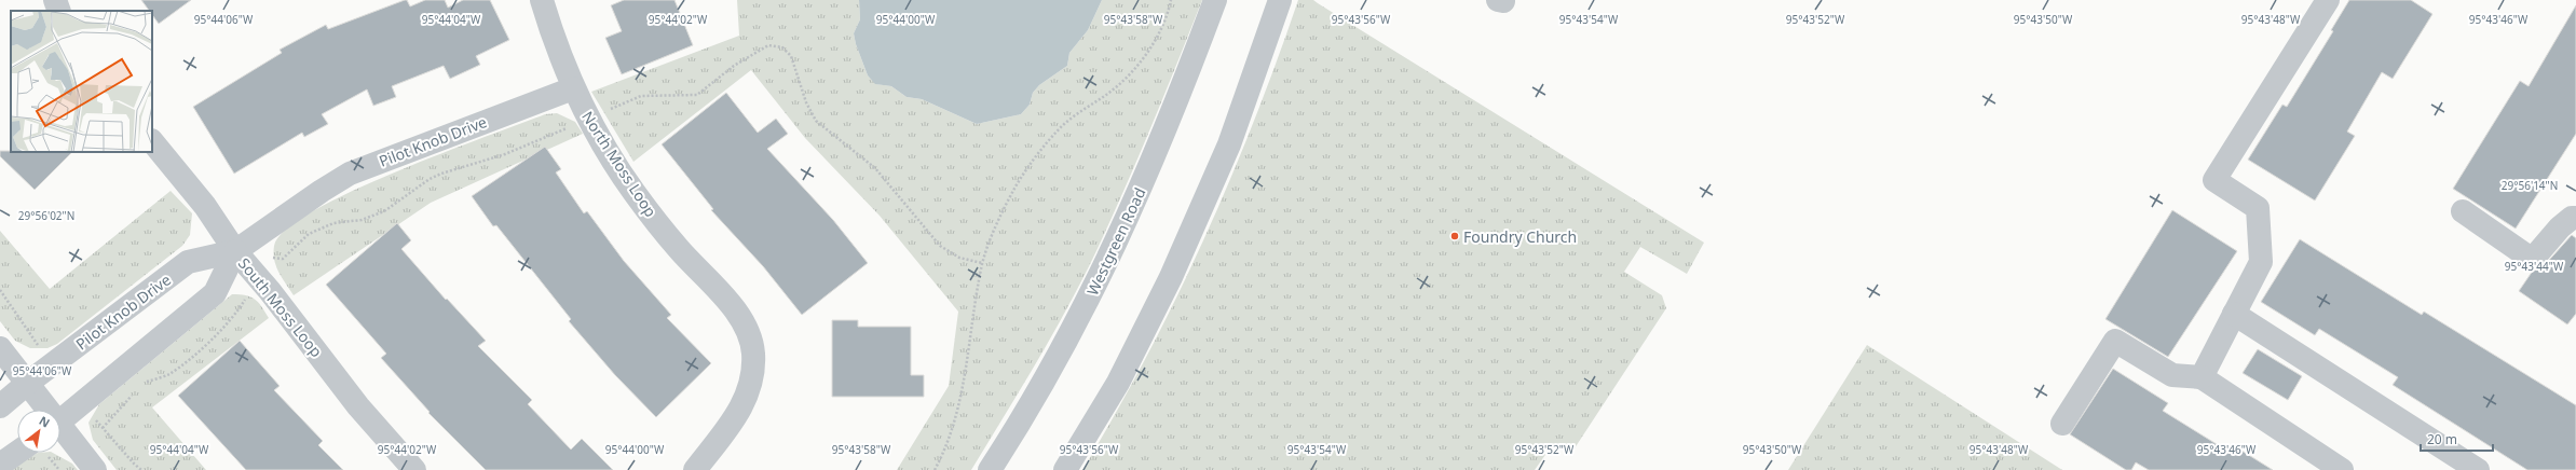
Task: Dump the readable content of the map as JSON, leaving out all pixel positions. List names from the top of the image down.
{
  "streets": {
    "street": [
      "Pilot Knob Drive",
      "North Moss Loop",
      "Westgreen Road",
      "South Moss Loop"
    ]
  },
  "crossings": [
    ["Pilot Knob Drive", "North Moss Loop"],
    ["Pilot Knob Drive", "South Moss Loop"]
  ],
  "places": ["Foundry Church"],
  "scale_bar": "20 m",
  "north": "top right",
  "coordinates": [
    "95°44'06\"W",
    "95°44'04\"W",
    "95°44'02\"W",
    "95°44'00\"W",
    "95°43'58\"W",
    "95°43'56\"W",
    "95°43'54\"W",
    "95°43'52\"W",
    "95°43'50\"W",
    "95°43'48\"W",
    "95°43'46\"W",
    "29°56'14\"N",
    "29°56'02\"N",
    "95°43'44\"W"
  ]
}
